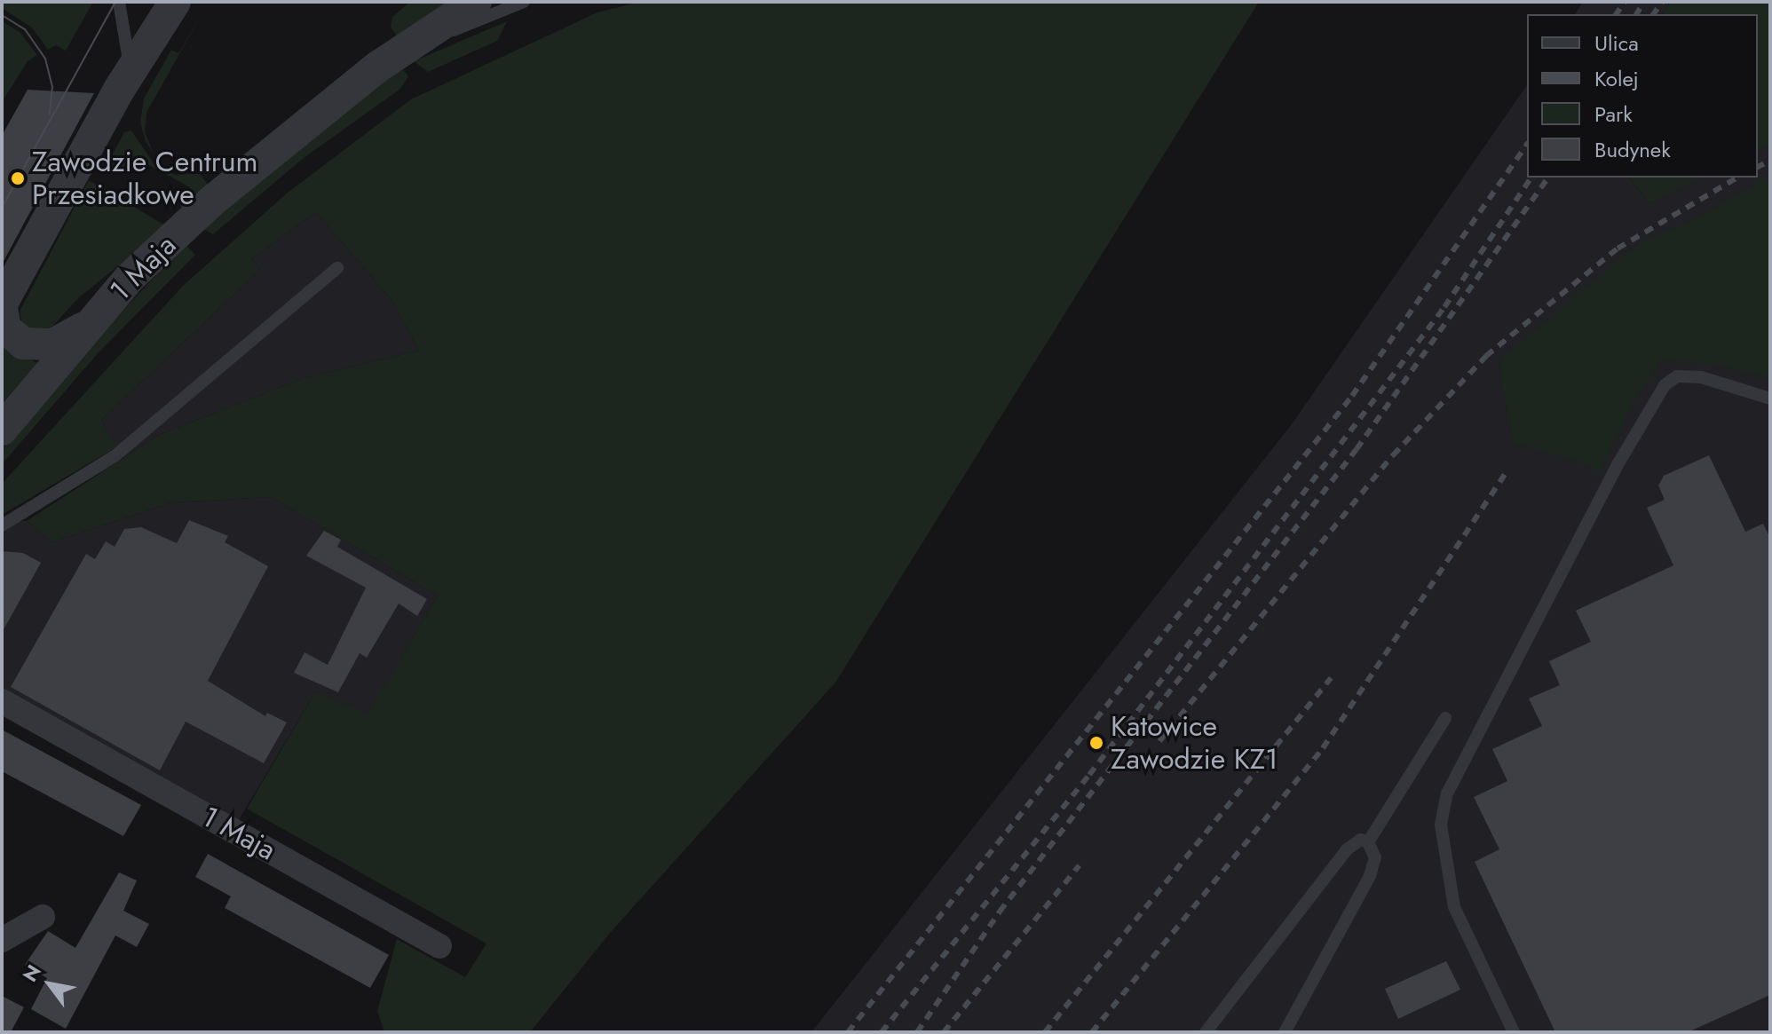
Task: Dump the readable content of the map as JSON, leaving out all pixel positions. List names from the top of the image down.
{
  "streets": {
    "street": ["1 Maja"]
  },
  "places": ["Zawodzie Centrum Przesiadkowe", "Katowice Zawodzie KZ1"],
  "legend": [
    "Ulica",
    "Kolej",
    "Park",
    "Budynek"
  ],
  "north": "top left"
}
